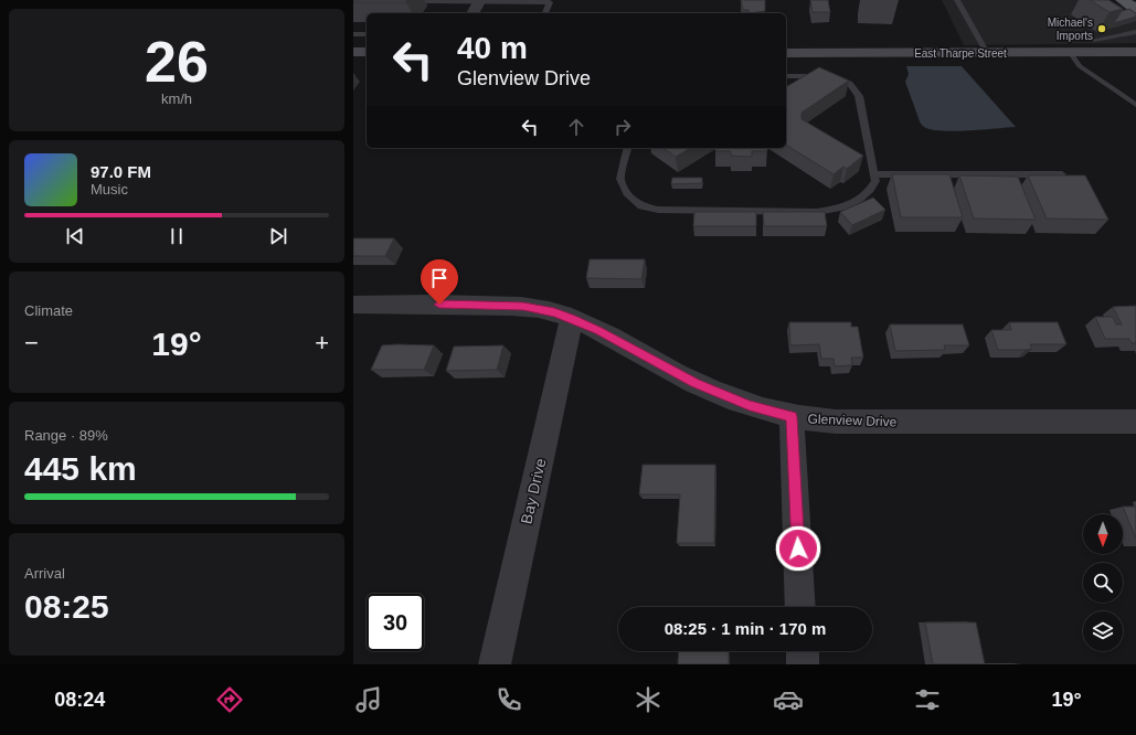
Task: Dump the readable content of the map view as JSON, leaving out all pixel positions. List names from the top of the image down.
{
  "streets": {
    "main road": ["East Tharpe Street"],
    "street": ["Glenview Drive", "Bay Drive"]
  },
  "crossings": [
    ["Glenview Drive", "Bay Drive"]
  ],
  "places": ["Michael's Imports"],
  "north": "bottom",
  "page": {
    "tile": [
      ["26", "km/h"],
      "Climate",
      ["Range · 89%", "445 km"],
      ["Arrival", "08:25"]
    ],
    "turn": ["40 m", "Glenview Drive"],
    "song": ["97.0 FM", "Music"],
    "heat": ["−", "19°", "+"],
    "limit": "30",
    "trip": "08:25 · 1 min · 170 m",
    "tabs": ["08:24", "19°"]
  }
}
